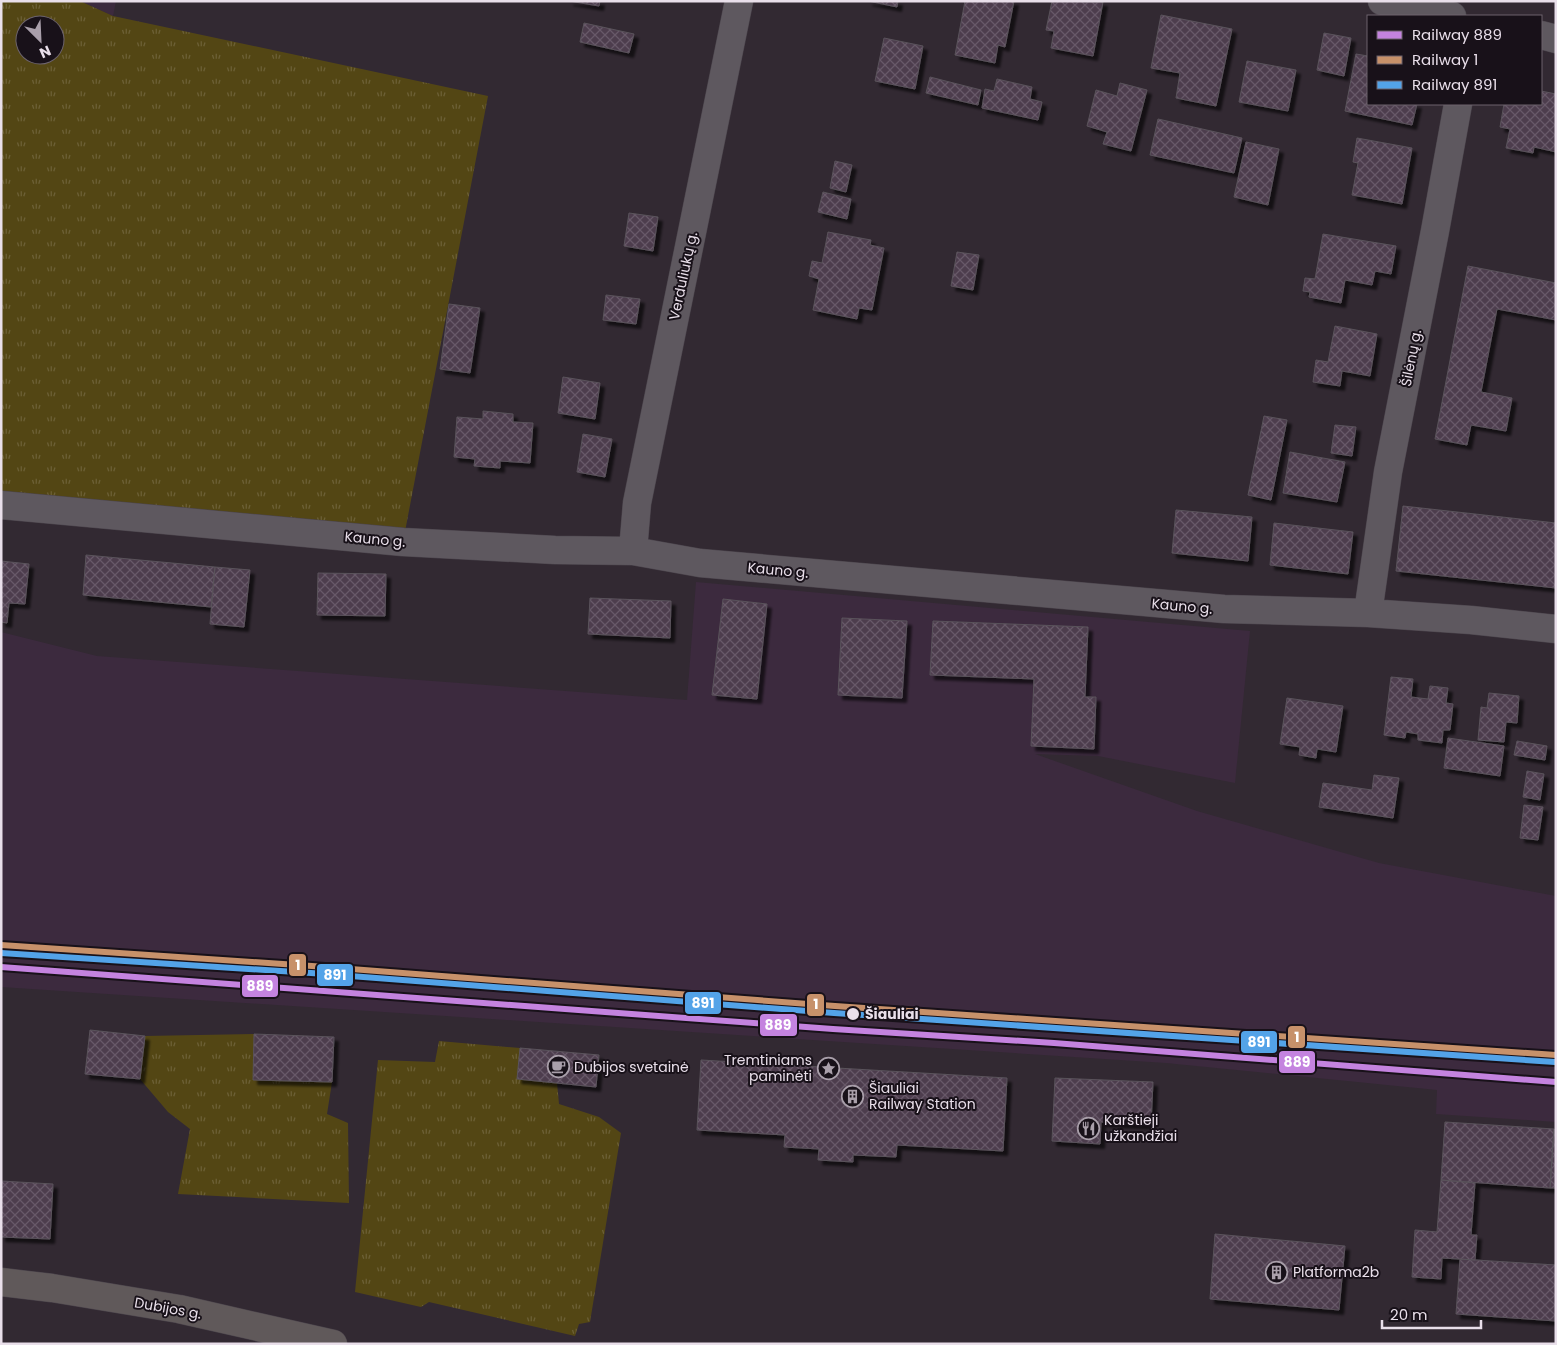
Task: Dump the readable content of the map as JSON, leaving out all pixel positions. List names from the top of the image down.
{
  "streets": {
    "main road": ["Dubijos g."],
    "street": ["Verduliukų g.", "Šilėnų g.", "Kauno g."]
  },
  "crossings": [
    ["Verduliukų g.", "Kauno g."],
    ["Šilėnų g.", "Kauno g."]
  ],
  "places": {
    "other": ["Šiauliai"],
    "cafe": ["Dubijos svetainė"],
    "place": ["Tremtiniams paminėti"],
    "building": ["Šiauliai Railway Station", "Platforma2b"],
    "restaurant": ["Karštieji užkandžiai"]
  },
  "lines": ["rail line 1", "rail line 891", "rail line 889"],
  "legend": ["Railway 889", "Railway 1", "Railway 891"],
  "scale_bar": "20 m",
  "north": "bottom right"
}
